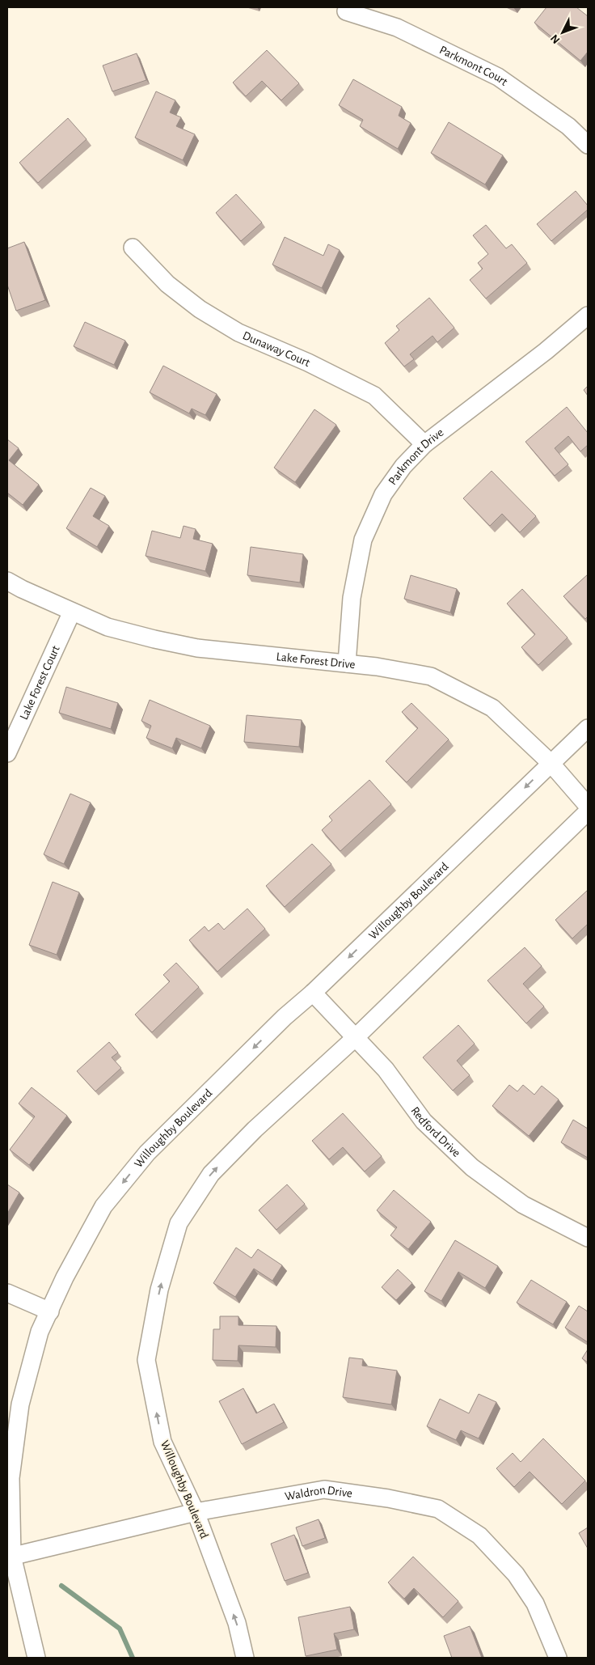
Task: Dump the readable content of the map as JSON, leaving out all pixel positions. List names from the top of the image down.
{
  "streets": {
    "street": [
      "Parkmont Court",
      "Dunaway Court",
      "Parkmont Drive",
      "Lake Forest Drive",
      "Lake Forest Court",
      "Willoughby Boulevard",
      "Redford Drive",
      "Waldron Drive"
    ]
  },
  "crossings": [
    ["Dunaway Court", "Parkmont Drive"],
    ["Parkmont Drive", "Lake Forest Drive"],
    ["Lake Forest Drive", "Lake Forest Court"],
    ["Lake Forest Drive", "Willoughby Boulevard"],
    ["Willoughby Boulevard", "Redford Drive"],
    ["Willoughby Boulevard", "Waldron Drive"]
  ],
  "north": "bottom left"
}
